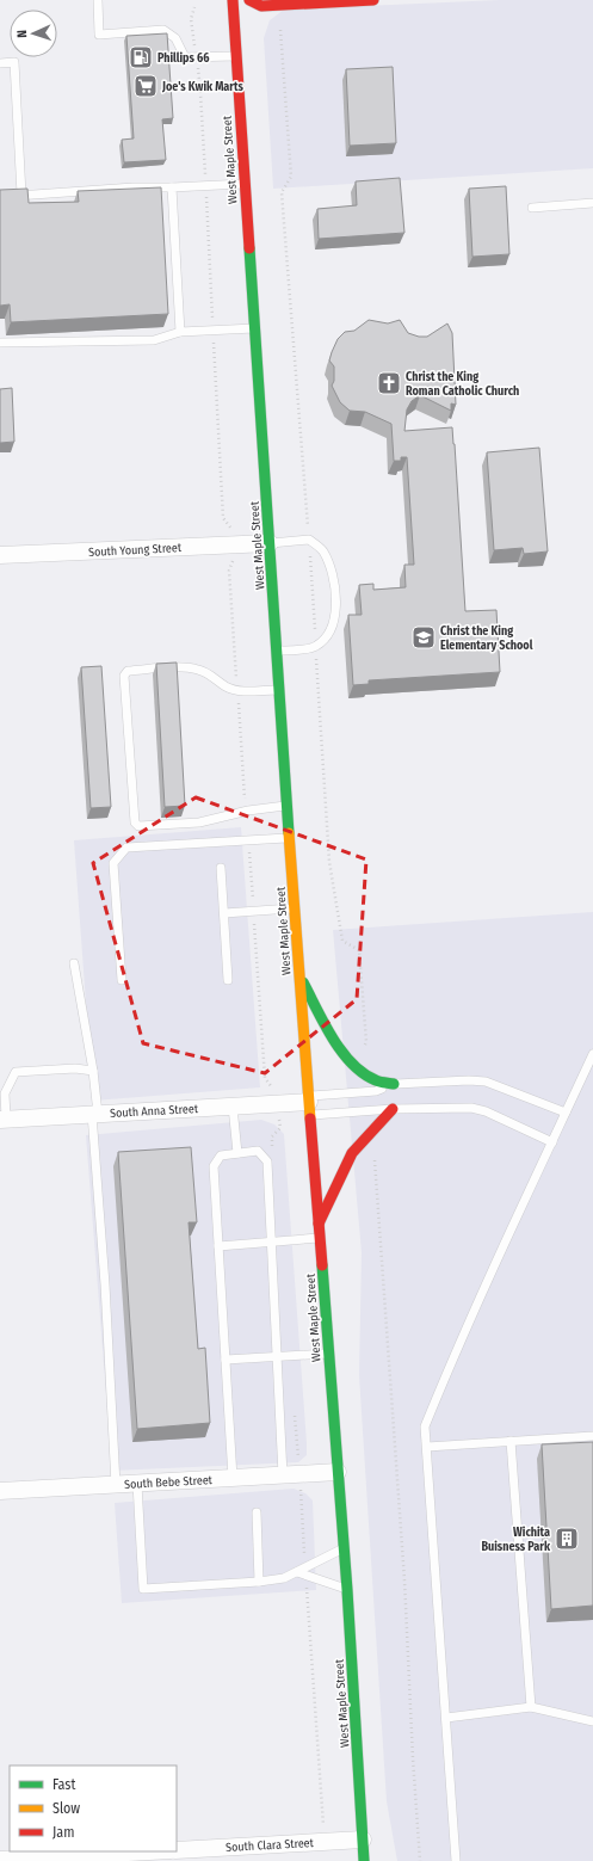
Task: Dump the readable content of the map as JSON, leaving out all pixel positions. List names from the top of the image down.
{
  "streets": {
    "main road": ["West Maple Street"],
    "street": [
      "South Young Street",
      "South Anna Street",
      "South Bebe Street",
      "South Clara Street"
    ]
  },
  "crossings": [
    ["West Maple Street", "South Young Street"],
    ["West Maple Street", "South Anna Street"],
    ["West Maple Street", "South Bebe Street"],
    ["West Maple Street", "South Clara Street"]
  ],
  "places": {
    "fuel station": ["Phillips 66"],
    "supermarket": ["Joe's Kwik Marts"],
    "church": ["Christ the King Roman Catholic Church"],
    "school or university": ["Christ the King Elementary School"],
    "building": ["Wichita Buisness Park"]
  },
  "legend": ["Fast", "Slow", "Jam"],
  "north": "left"
}
